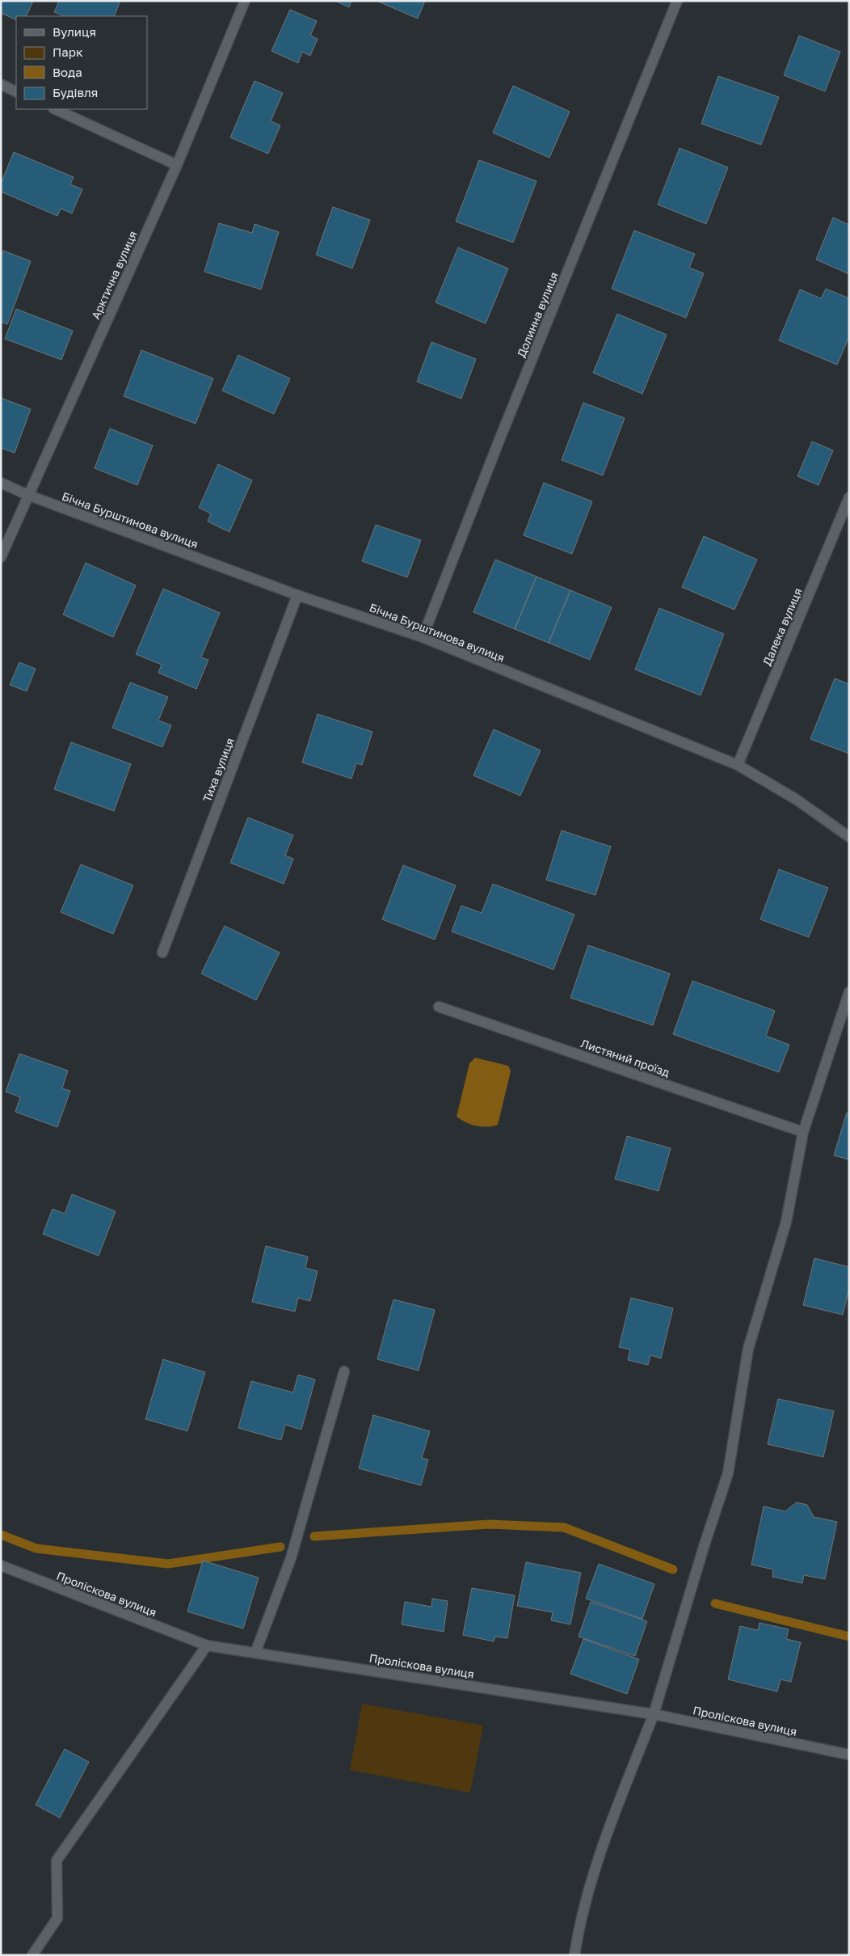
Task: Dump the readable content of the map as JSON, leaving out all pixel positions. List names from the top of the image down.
{
  "streets": {
    "street": [
      "Арктична вулиця",
      "Долинна вулиця",
      "Бічна Бурштинова вулиця",
      "Далека вулиця",
      "Тиха вулиця",
      "Листяний проїзд",
      "Проліскова вулиця"
    ]
  },
  "crossings": [
    ["Арктична вулиця", "Бічна Бурштинова вулиця"],
    ["Долинна вулиця", "Бічна Бурштинова вулиця"],
    ["Бічна Бурштинова вулиця", "Далека вулиця"],
    ["Бічна Бурштинова вулиця", "Тиха вулиця"]
  ],
  "legend": [
    "Вулиця",
    "Парк",
    "Вода",
    "Будівля"
  ]
}
